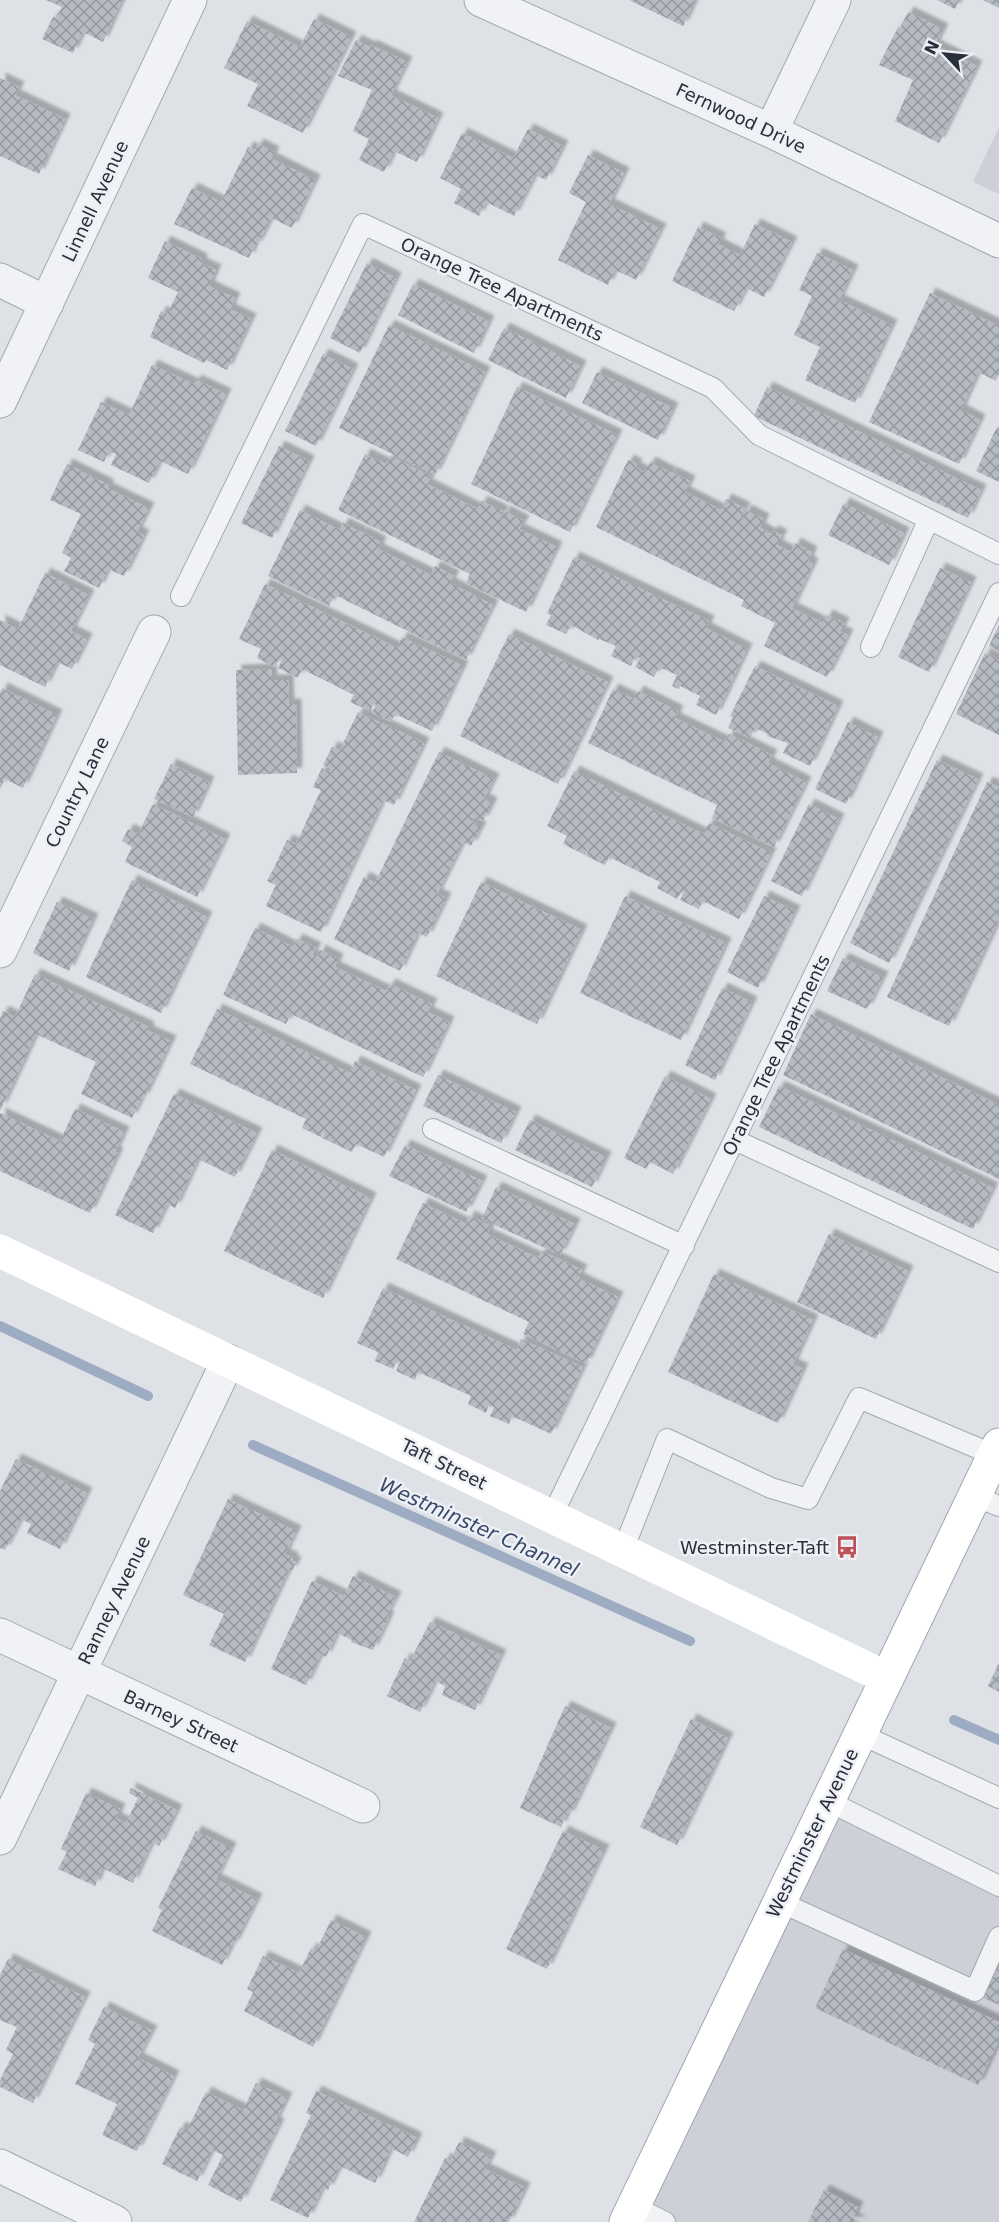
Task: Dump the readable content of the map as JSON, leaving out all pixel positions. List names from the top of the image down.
{
  "streets": {
    "street": [
      "Fernwood Drive",
      "Linnell Avenue",
      "Country Lane",
      "Taft Street",
      "Ranney Avenue",
      "Barney Street",
      "Westminster Avenue"
    ],
    "lane": ["Orange Tree Apartments"]
  },
  "crossings": [
    ["Orange Tree Apartments", "Taft Street"],
    ["Taft Street", "Ranney Avenue"],
    ["Taft Street", "Westminster Avenue"],
    ["Ranney Avenue", "Barney Street"]
  ],
  "water": ["Westminster Channel"],
  "places": {
    "bus stop": ["Westminster-Taft"]
  },
  "north": "top left"
}
